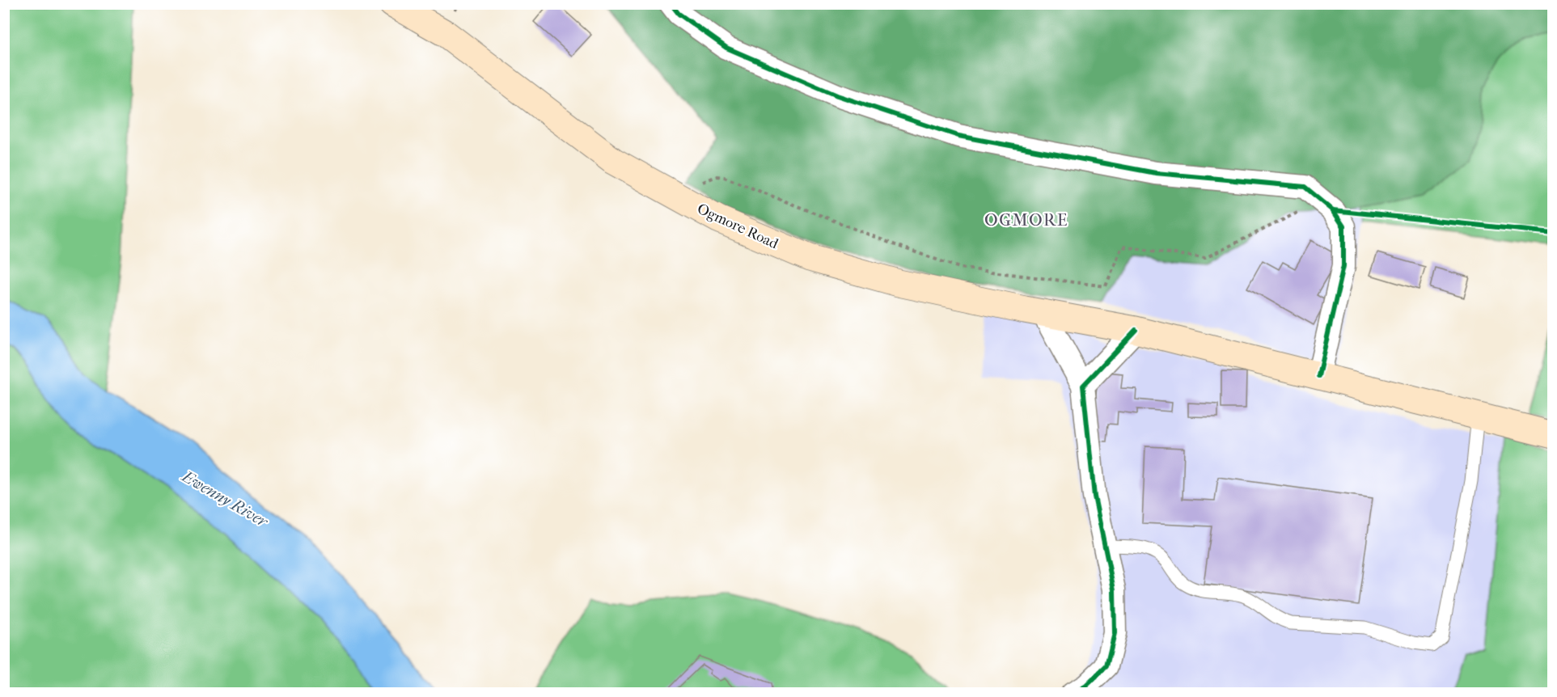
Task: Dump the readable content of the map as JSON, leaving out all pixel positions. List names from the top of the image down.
{
  "streets": {
    "main road": ["Ogmore Road"]
  },
  "districts": ["OGMORE"],
  "water": ["Ewenny River"]
}
